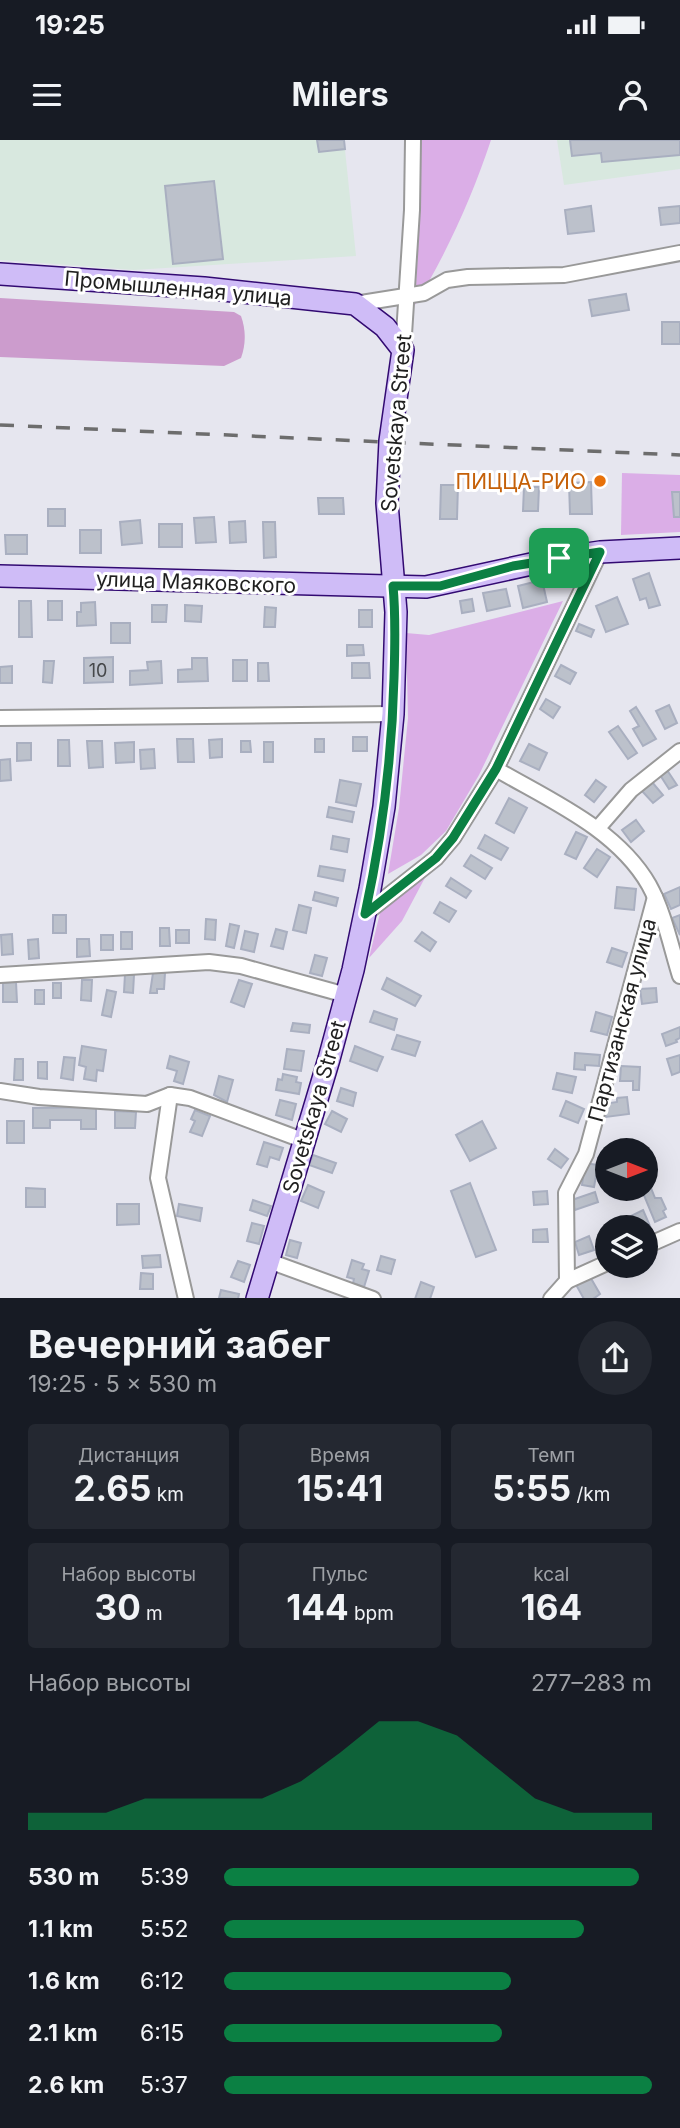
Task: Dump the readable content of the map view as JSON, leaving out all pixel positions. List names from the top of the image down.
{
  "streets": {
    "main road": ["Промышленная улица", "Sovetskaya Street", "улица Маяковского"],
    "street": ["Партизанская улица"]
  },
  "crossings": [
    ["Промышленная улица", "Sovetskaya Street"],
    ["Sovetskaya Street", "улица Маяковского"]
  ],
  "places": ["ПИЦЦА-РИО"],
  "house_numbers": ["10"],
  "north": "right",
  "page": {
    "status": "19:25",
    "header": "Milers",
    "heading": ["Вечерний забег", "19:25 · 5 × 530 m"],
    "stats": [
      ["Дистанция", "2.65 km"],
      ["Время", "15:41"],
      ["Темп", "5:55 /km"],
      ["Набор высоты", "30 m"],
      ["Пульс", "144 bpm"],
      ["kcal", "164"]
    ],
    "chart": ["Набор высоты", "277–283 m"],
    "list": [
      {
        "name": "530 m",
        "note": "5:39"
      },
      {
        "name": "1.1 km",
        "note": "5:52"
      },
      {
        "name": "1.6 km",
        "note": "6:12"
      },
      {
        "name": "2.1 km",
        "note": "6:15"
      },
      {
        "name": "2.6 km",
        "note": "5:37"
      }
    ]
  }
}
